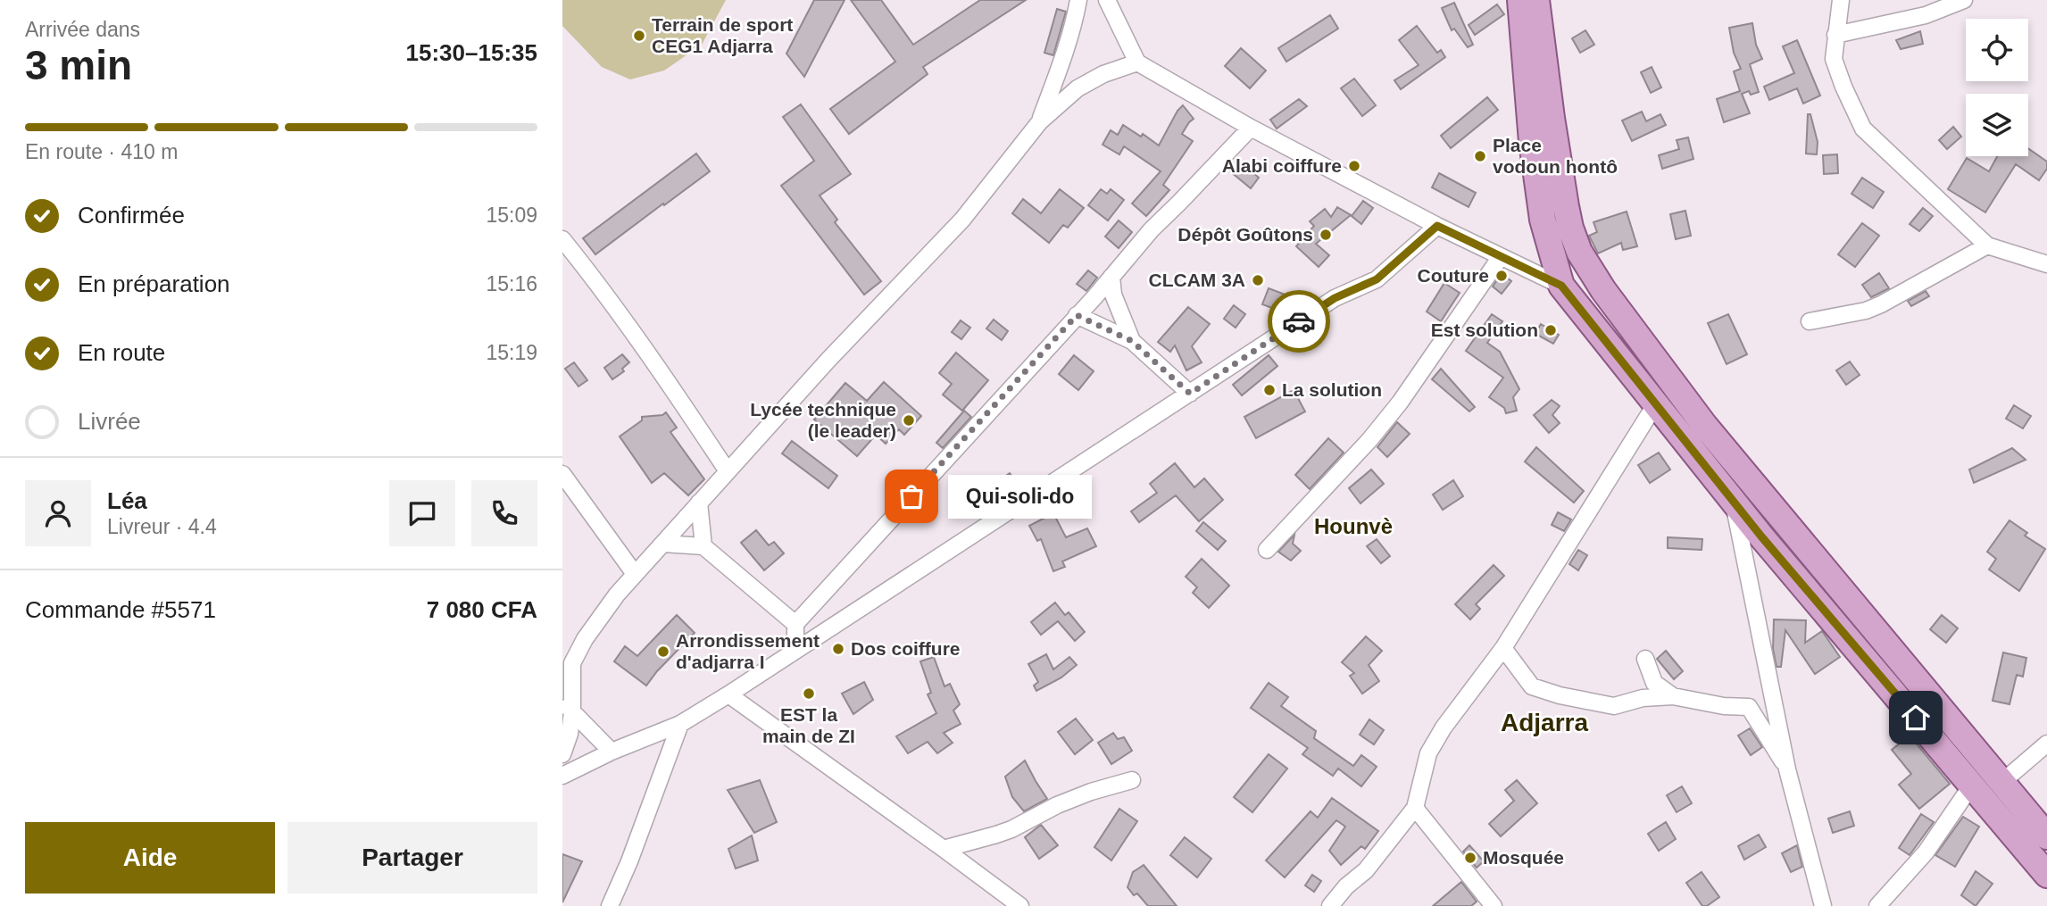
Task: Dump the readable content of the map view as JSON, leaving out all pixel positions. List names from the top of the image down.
{
  "districts": ["Hounvè", "Adjarra"],
  "places": [
    "Terrain de sport CEG1 Adjarra",
    "Place vodoun hontô",
    "Alabi coiffure",
    "Dépôt Goûtons",
    "Couture",
    "CLCAM 3A",
    "Est solution",
    "La solution",
    "Lycée technique (le leader)",
    "Qui-soli-do",
    "Dos coiffure",
    "Arrondissement d'adjarra I",
    "EST la main de ZI",
    "Mosquée"
  ],
  "page": {
    "heading": ["3 min", "Arrivée dans", "15:30–15:35"],
    "panel": [
      "Léa",
      "Livreur · 4.4",
      "Commande #5571",
      "7 080 CFA"
    ],
    "bar": "En route · 410 m",
    "list": [
      ["Confirmée", "15:09"],
      ["En préparation", "15:16"],
      ["En route", "15:19"],
      "Livrée"
    ],
    "bubble": "Qui-soli-do",
    "buttons": ["Aide", "Partager"]
  }
}
